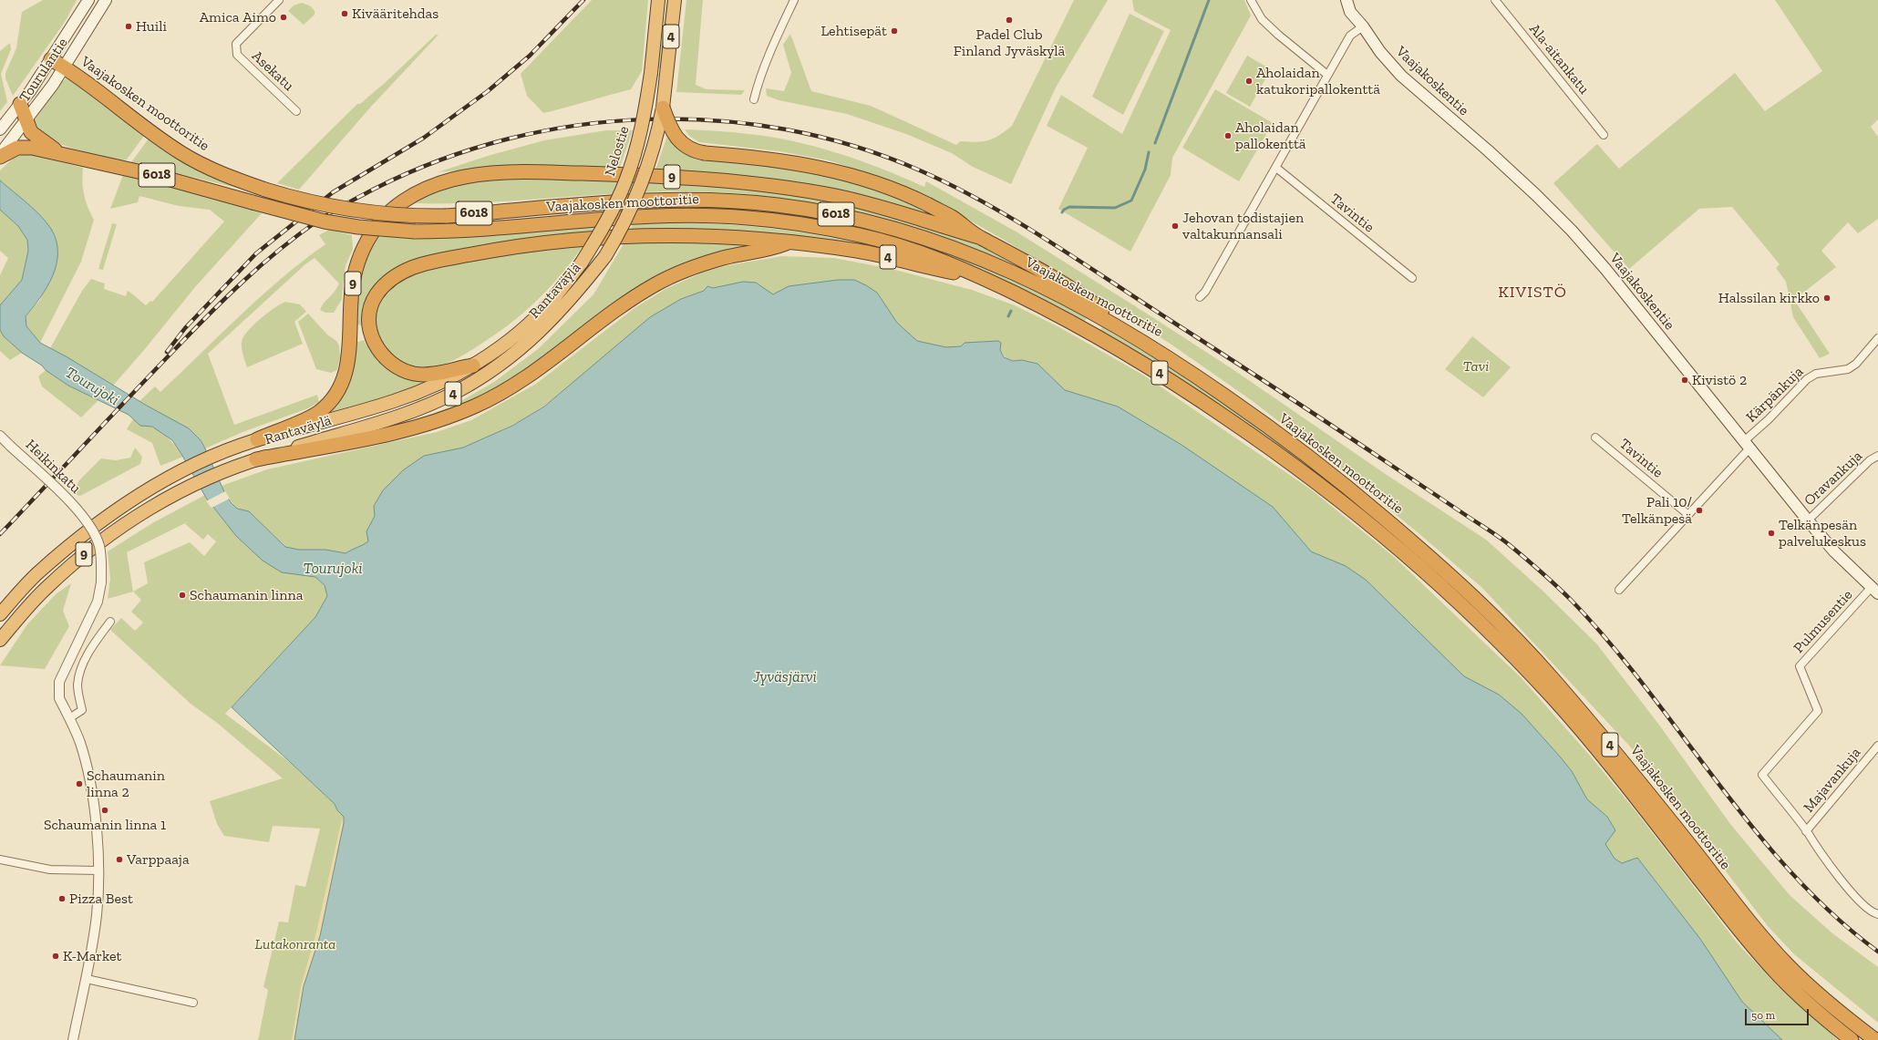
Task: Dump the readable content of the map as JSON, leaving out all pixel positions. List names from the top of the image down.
{
  "streets": {
    "highway": [
      "4",
      "Vaajakosken moottoritie",
      "Nelostie",
      "6018",
      "9",
      "Rantaväylä"
    ],
    "main road": ["Tourulantie", "Vaajakoskentie"],
    "street": [
      "Ala-aitankatu",
      "Asekatu",
      "Tavintie",
      "Kärpänkuja",
      "Heikinkatu",
      "Oravankuja",
      "Pulmusentie",
      "Majavankuja"
    ]
  },
  "crossings": [
    ["4", "Vaajakosken moottoritie"],
    ["4", "Nelostie"],
    ["4", "9"],
    ["4", "Rantaväylä"],
    ["Tourulantie", "Vaajakosken moottoritie"],
    ["Tourulantie", "6018"],
    ["Vaajakoskentie", "Kärpänkuja"],
    ["Vaajakoskentie", "Oravankuja"],
    ["Vaajakoskentie", "Pulmusentie"],
    ["Vaajakosken moottoritie", "6018"],
    ["Nelostie", "Rantaväylä"],
    ["9", "Rantaväylä"],
    ["Tavintie", "Kärpänkuja"],
    ["Pulmusentie", "Majavankuja"]
  ],
  "districts": ["KIVISTÖ"],
  "water": ["Tourujoki", "Jyväsjärvi"],
  "parks": ["Tavi", "Lutakonranta"],
  "places": [
    "Kivääritehdas",
    "Amica Aimo",
    "Padel Club Finland Jyväskylä",
    "Huili",
    "Lehtisepät",
    "Aholaidan katukoripallokenttä",
    "Aholaidan pallokenttä",
    "Jehovan todistajien valtakunnansali",
    "Halssilan kirkko",
    "Kivistö 2",
    "Pali 10/ Telkänpesä",
    "Telkänpesän palvelukeskus",
    "Schaumanin linna",
    "Schaumanin linna 2",
    "Schaumanin linna 1",
    "Varppaaja",
    "Pizza Best",
    "K-Market"
  ],
  "scale_bar": "50 m"
}
